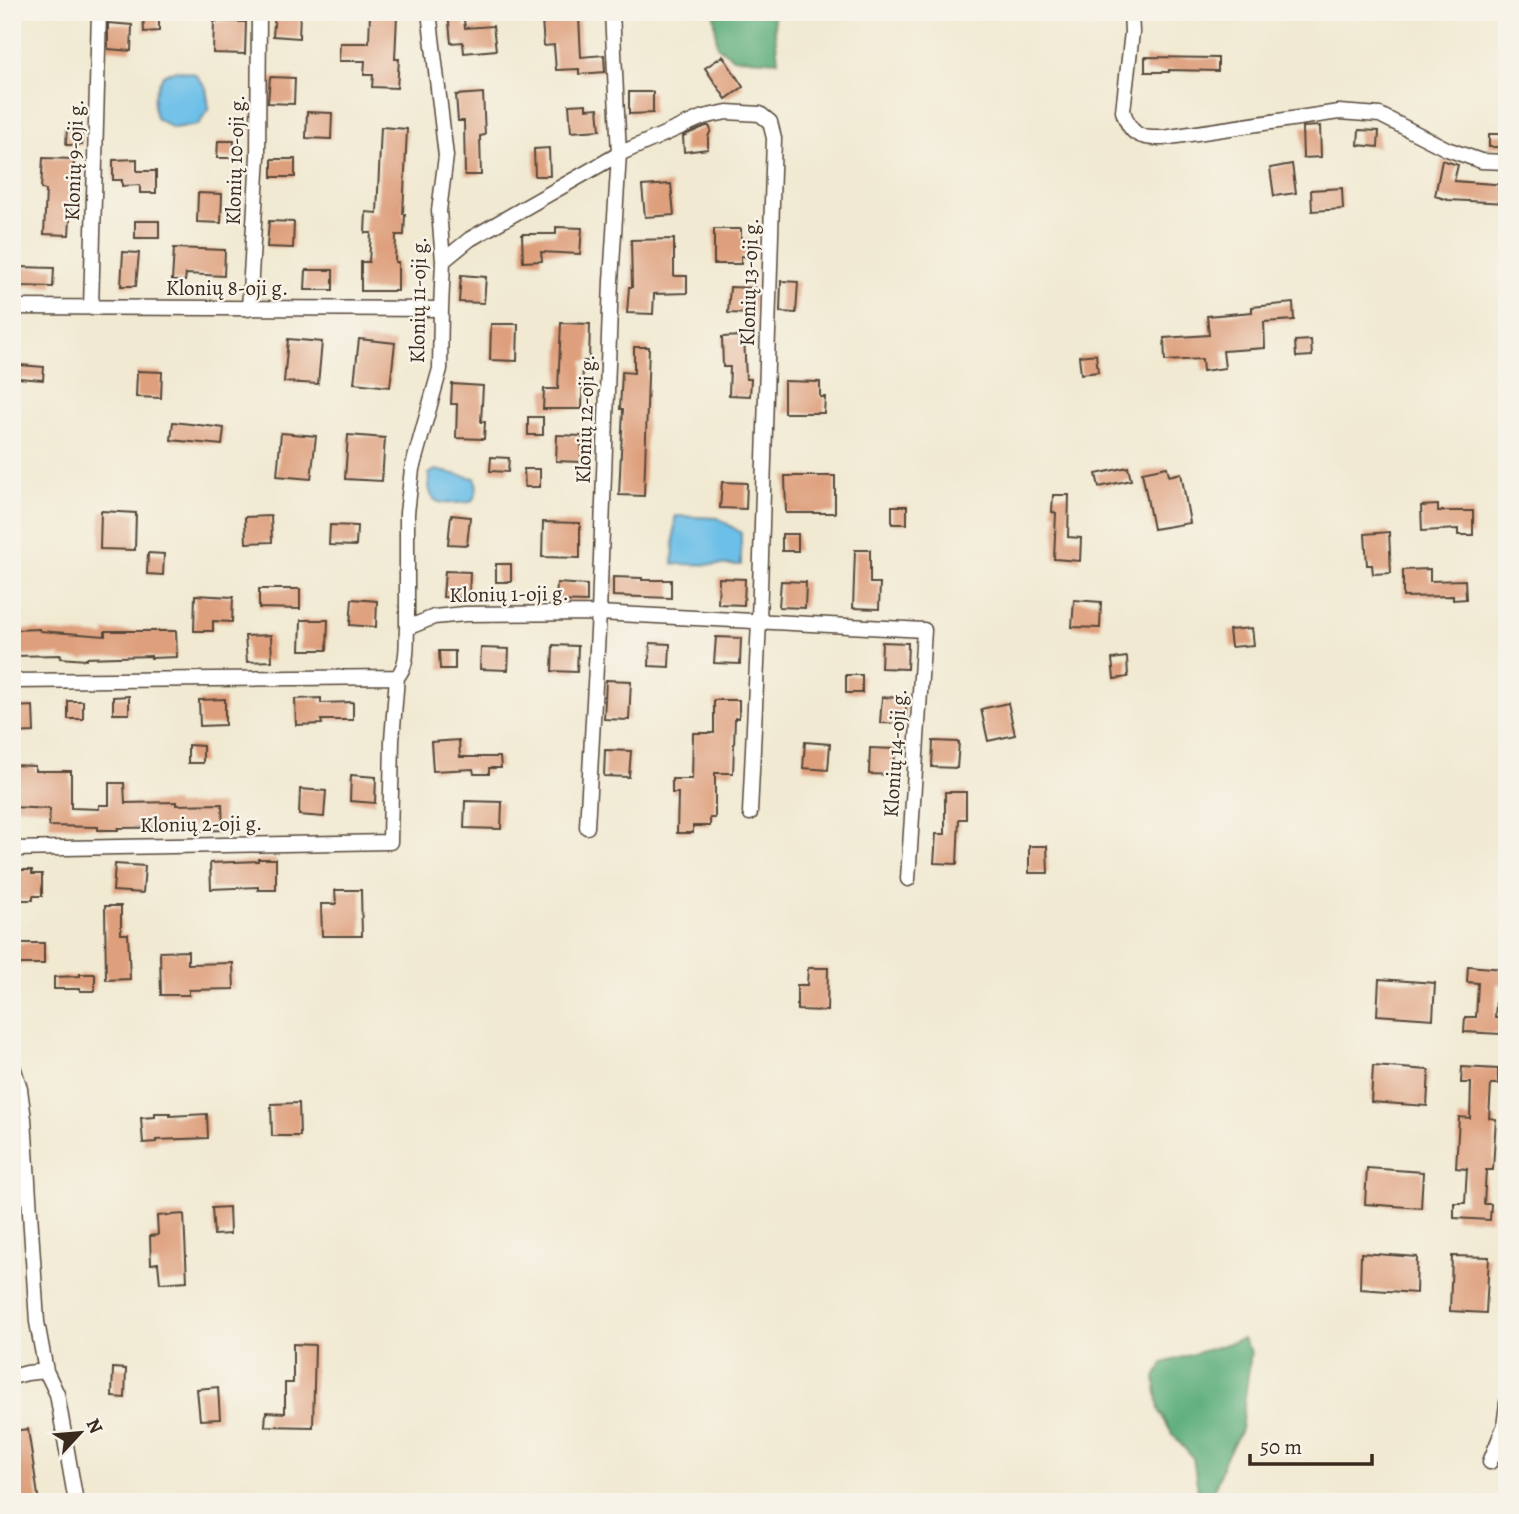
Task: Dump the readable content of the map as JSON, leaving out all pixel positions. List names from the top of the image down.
{
  "streets": {
    "street": [
      "Klonių 9-oji g.",
      "Klonių 10-oji g.",
      "Klonių 13-oji g.",
      "Klonių 8-oji g.",
      "Klonių 11-oji g.",
      "Klonių 12-oji g.",
      "Klonių 1-oji g.",
      "Klonių 14-oji g.",
      "Klonių 2-oji g."
    ]
  },
  "crossings": [
    ["Klonių 9-oji g.", "Klonių 8-oji g."],
    ["Klonių 10-oji g.", "Klonių 8-oji g."],
    ["Klonių 13-oji g.", "Klonių 11-oji g."],
    ["Klonių 13-oji g.", "Klonių 12-oji g."],
    ["Klonių 13-oji g.", "Klonių 1-oji g."],
    ["Klonių 8-oji g.", "Klonių 11-oji g."],
    ["Klonių 11-oji g.", "Klonių 1-oji g."],
    ["Klonių 12-oji g.", "Klonių 1-oji g."],
    ["Klonių 1-oji g.", "Klonių 14-oji g."]
  ],
  "scale_bar": "50 m",
  "north": "top right"
}
